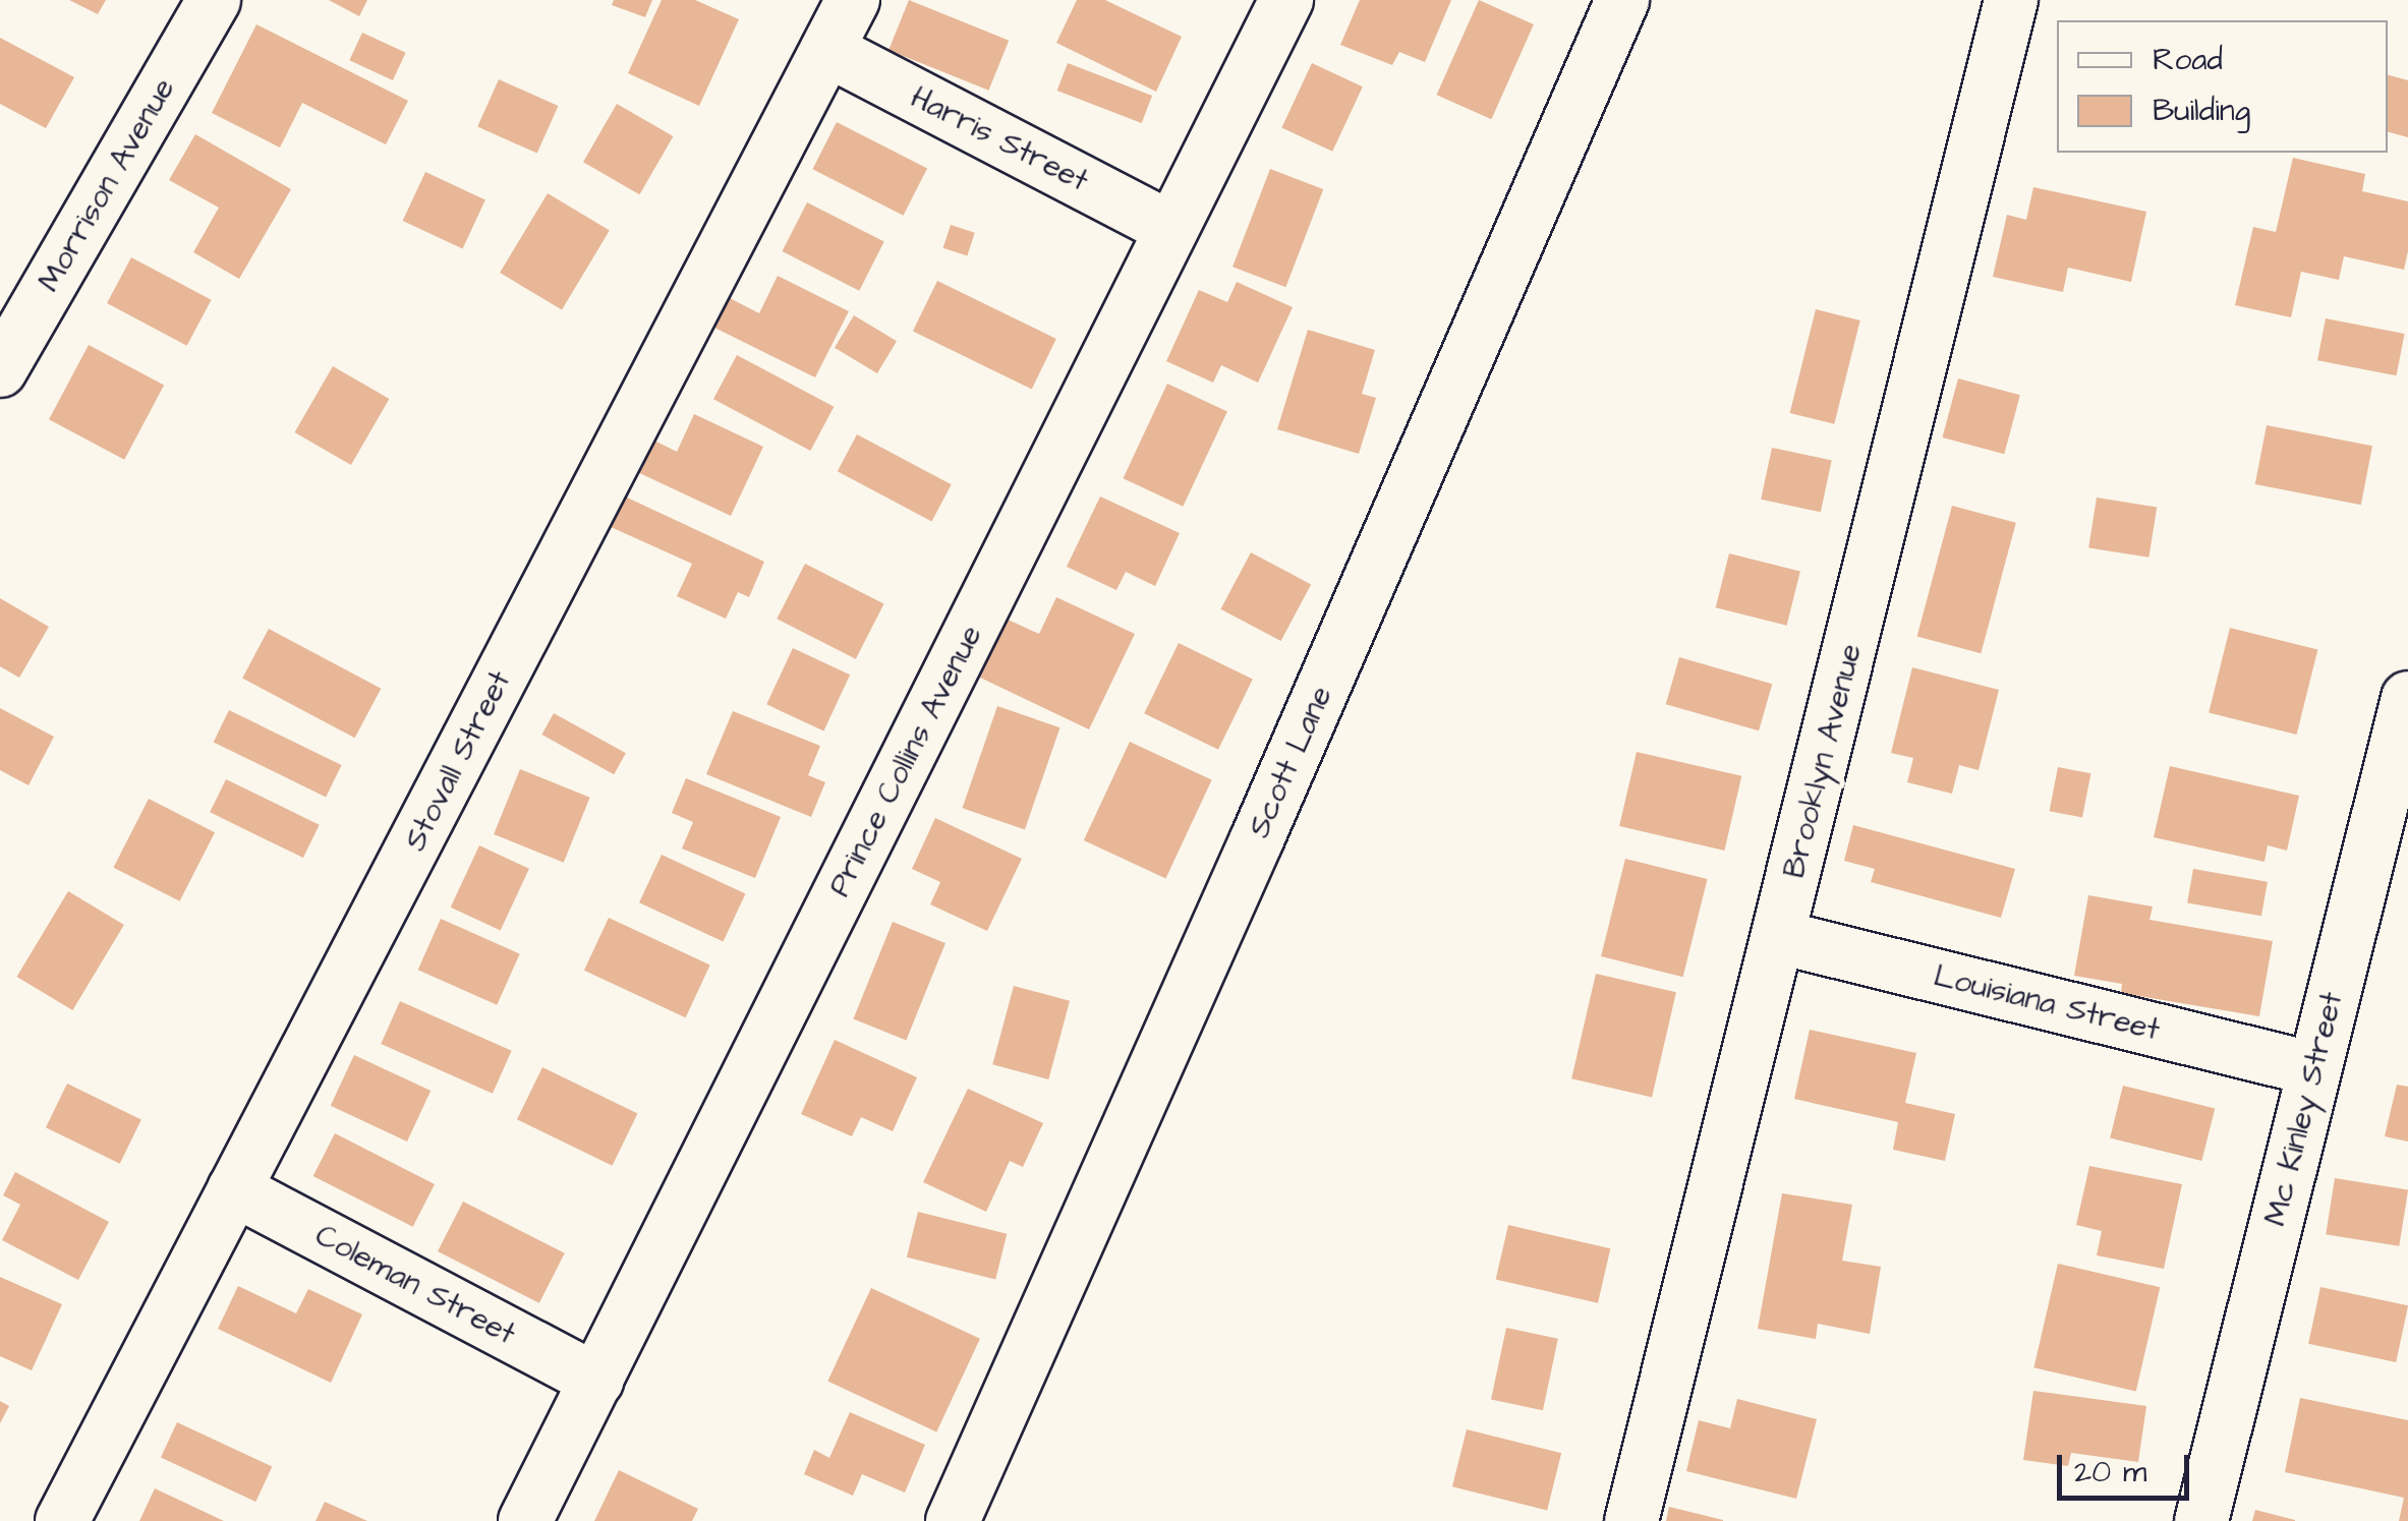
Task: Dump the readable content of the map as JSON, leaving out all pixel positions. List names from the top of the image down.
{
  "streets": {
    "street": [
      "Harris Street",
      "Morrison Avenue",
      "Stovall Street",
      "Prince Collins Avenue",
      "Brooklyn Avenue",
      "Scott Lane",
      "Louisiana Street",
      "Mc Kinley Street",
      "Coleman Street"
    ]
  },
  "crossings": [
    ["Harris Street", "Stovall Street"],
    ["Harris Street", "Prince Collins Avenue"],
    ["Stovall Street", "Coleman Street"],
    ["Prince Collins Avenue", "Coleman Street"],
    ["Brooklyn Avenue", "Louisiana Street"],
    ["Louisiana Street", "Mc Kinley Street"]
  ],
  "legend": ["Road", "Building"],
  "scale_bar": "20 m"
}
